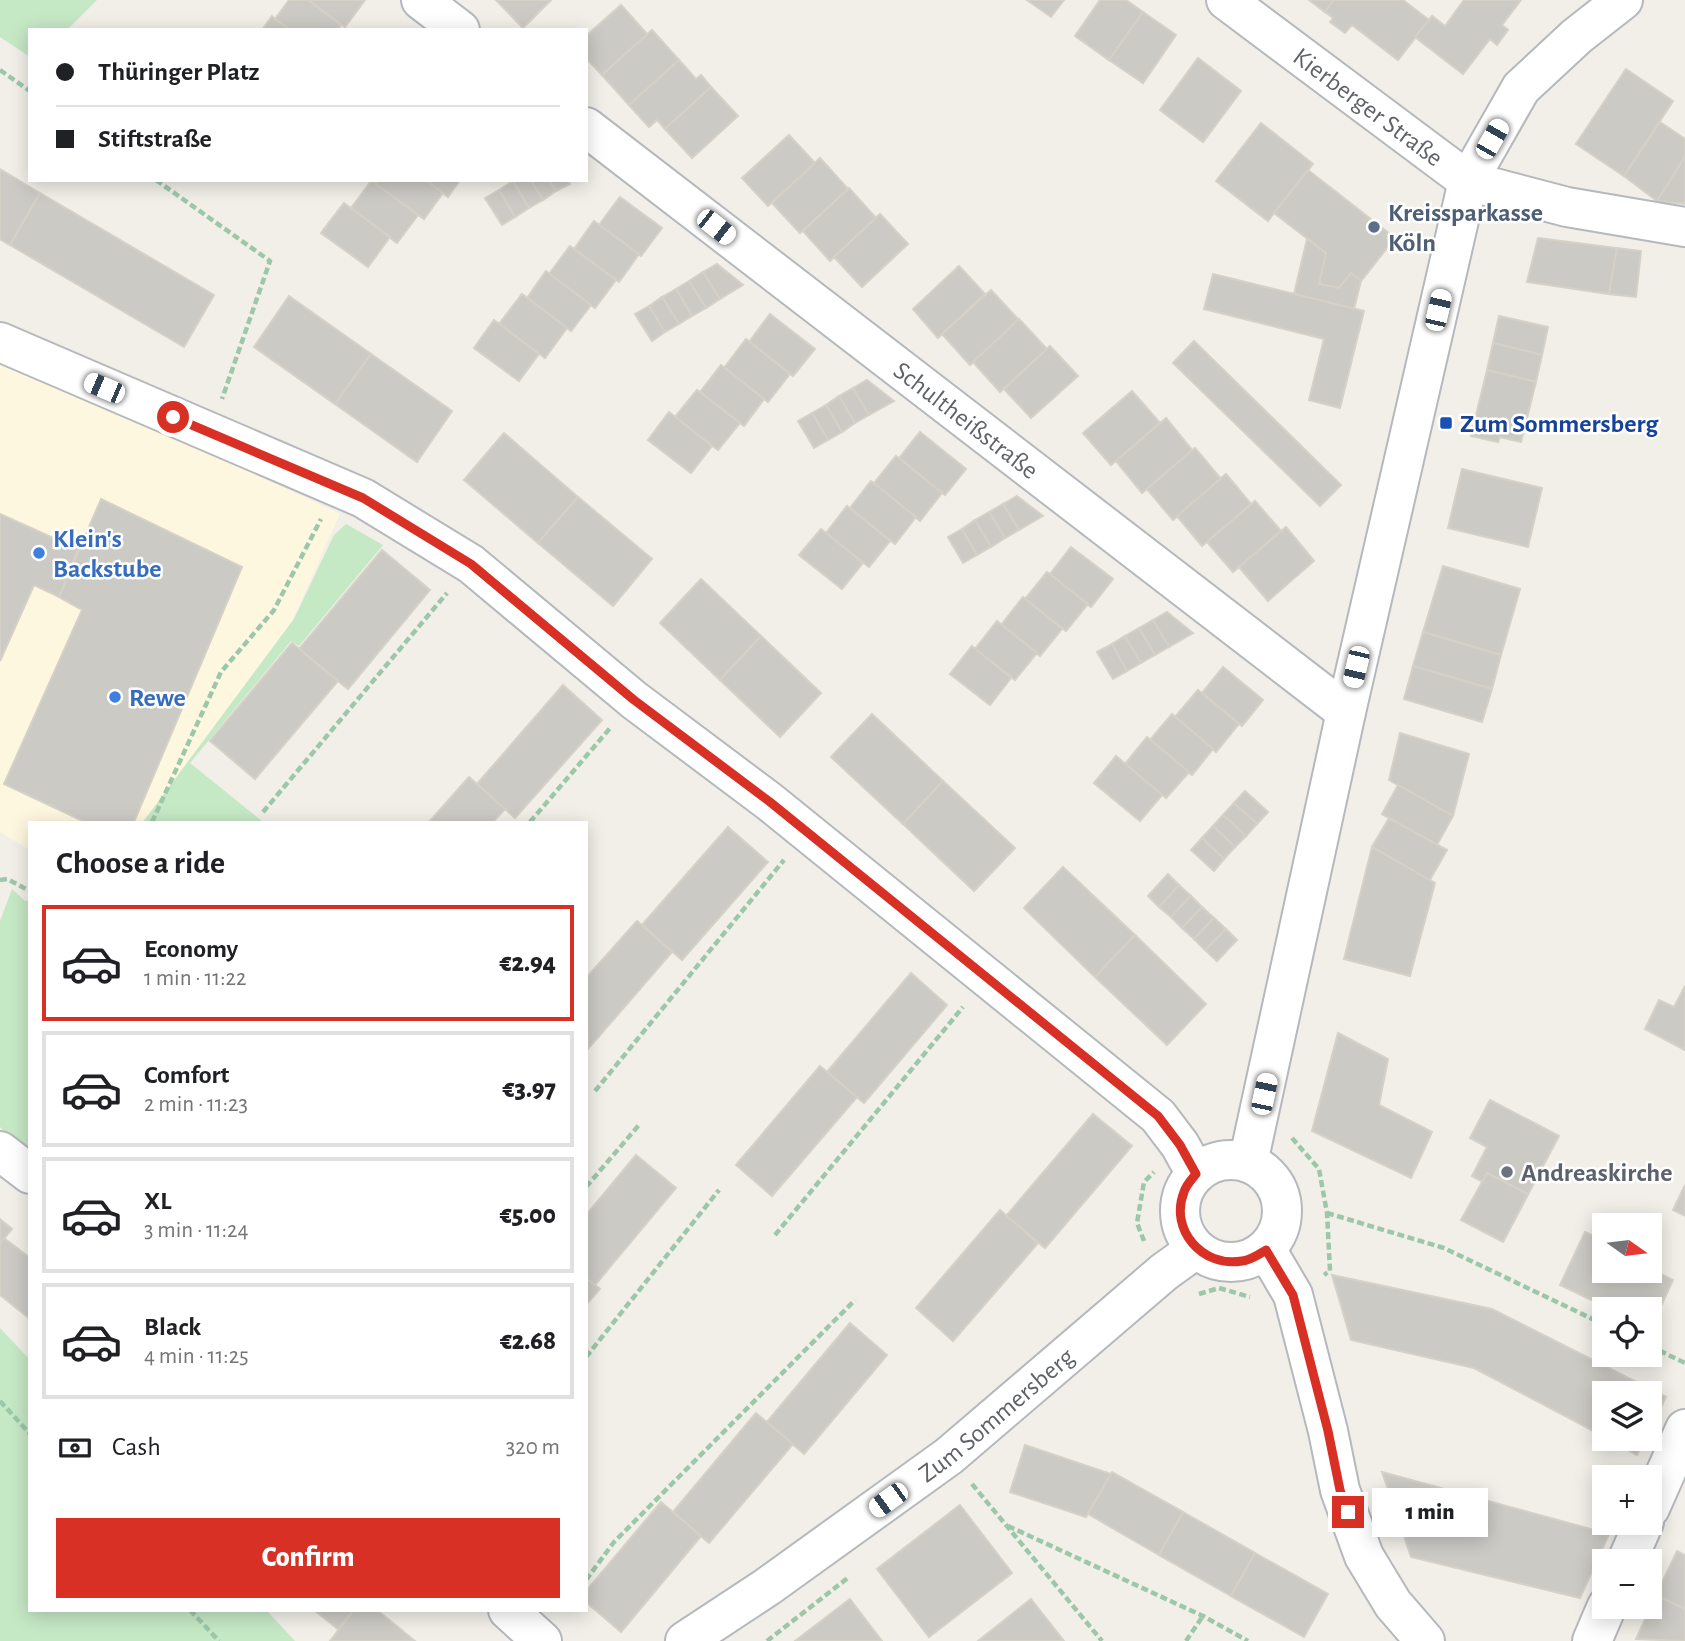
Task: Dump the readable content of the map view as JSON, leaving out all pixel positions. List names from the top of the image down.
{
  "streets": {
    "street": ["Kierberger Straße", "Schultheißstraße", "Zum Sommersberg"]
  },
  "places": {
    "other": [
      "Kreissparkasse Köln",
      "Klein's Backstube",
      "Rewe",
      "Andreaskirche"
    ],
    "transit": ["Zum Sommersberg"]
  },
  "north": "right",
  "page": {
    "banner": ["Thüringer Platz", "Stiftstraße"],
    "heading": "Choose a ride",
    "list": [
      {
        "name": "Economy",
        "note": "1 min · 11:22",
        "value": "€2.94"
      },
      {
        "name": "Comfort",
        "note": "2 min · 11:23",
        "value": "€3.97"
      },
      {
        "name": "XL",
        "note": "3 min · 11:24",
        "value": "€5.00"
      },
      {
        "name": "Black",
        "note": "4 min · 11:25",
        "value": "€2.68"
      }
    ],
    "map_buttons": ["+", "−"],
    "pay": ["Cash", "320 m"],
    "bubble": "1 min",
    "buttons": "Confirm"
  }
}
